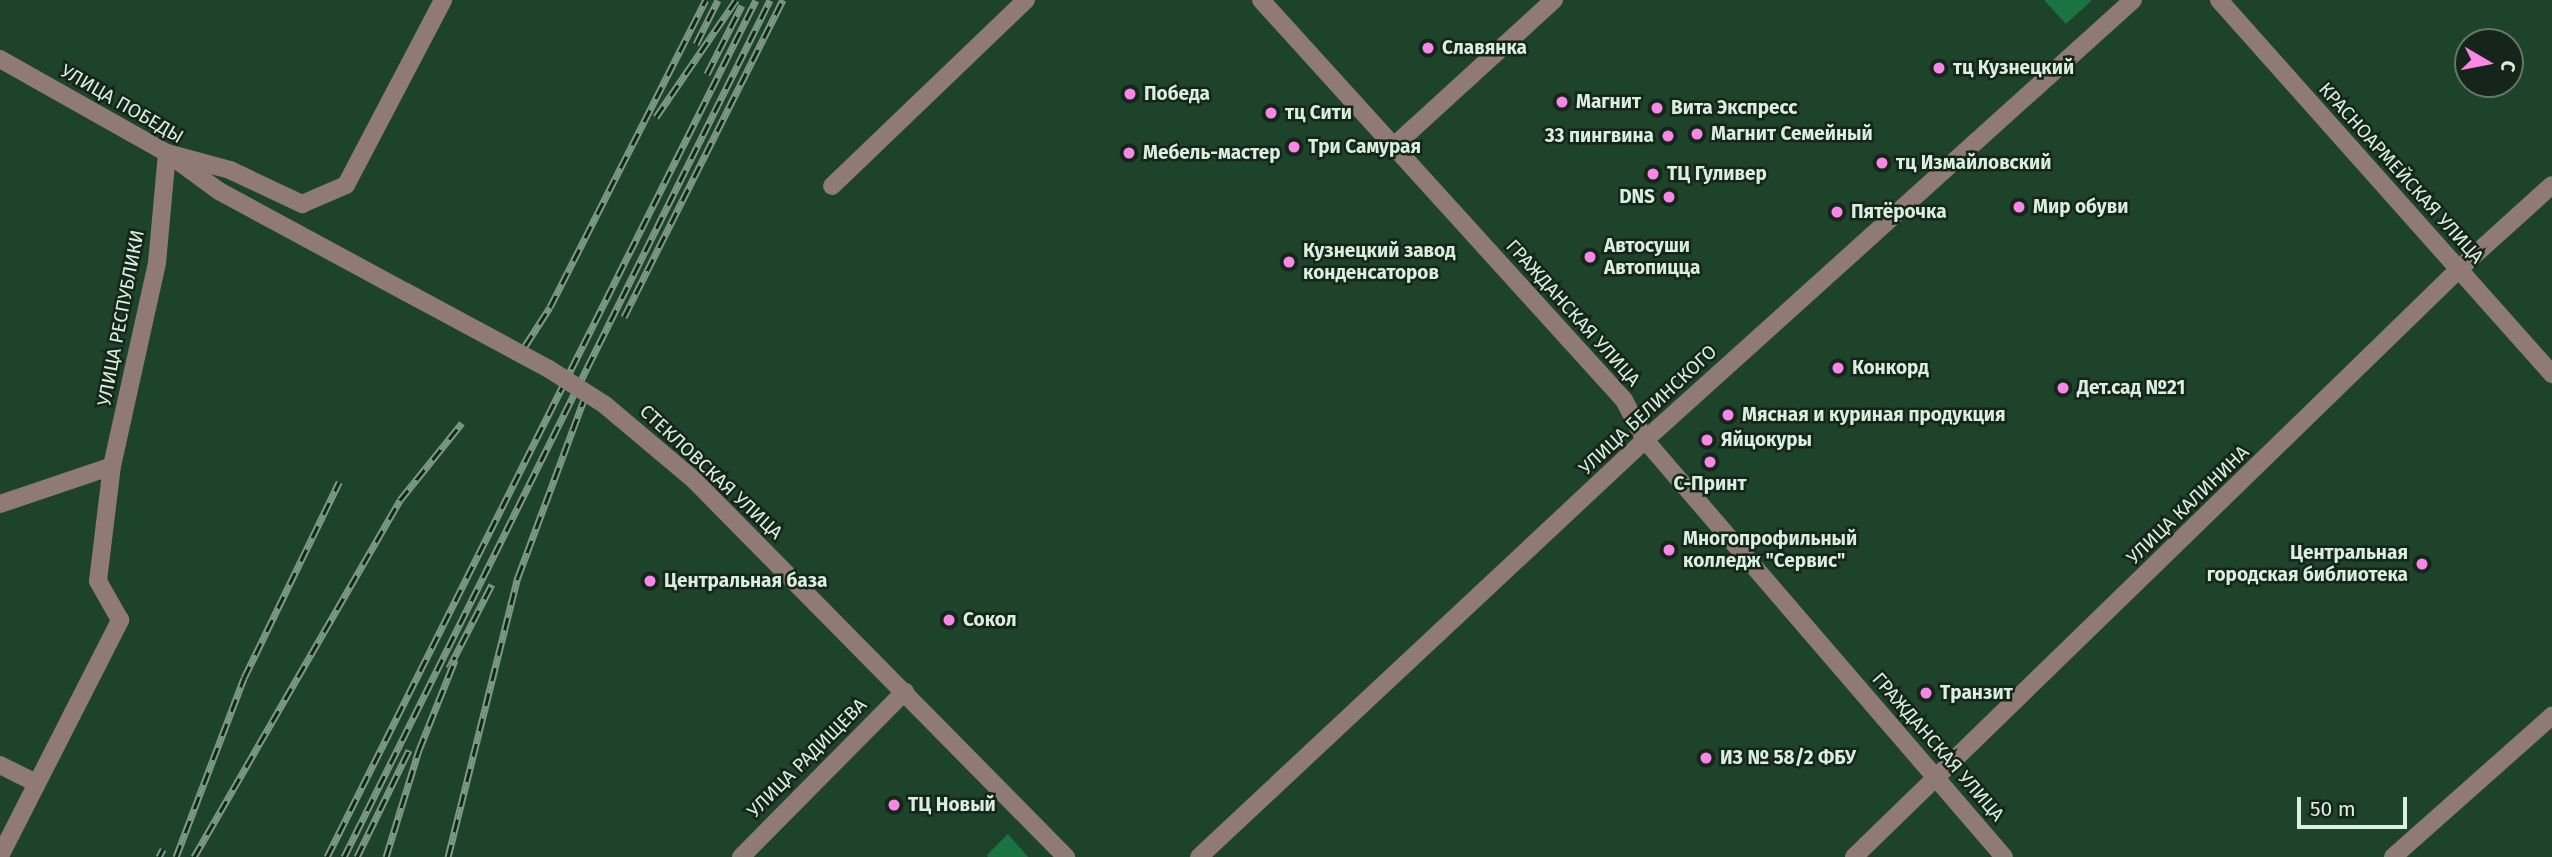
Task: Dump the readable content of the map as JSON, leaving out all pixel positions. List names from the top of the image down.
{
  "streets": {
    "street": [
      "УЛИЦА ПОБЕДЫ",
      "КРАСНОАРМЕЙСКАЯ УЛИЦА",
      "ГРАЖДАНСКАЯ УЛИЦА",
      "УЛИЦА РЕСПУБЛИКИ",
      "УЛИЦА БЕЛИНСКОГО",
      "СТЕКЛОВСКАЯ УЛИЦА",
      "УЛИЦА КАЛИНИНА",
      "УЛИЦА РАДИЩЕВА"
    ]
  },
  "crossings": [
    ["УЛИЦА ПОБЕДЫ", "УЛИЦА РЕСПУБЛИКИ"],
    ["УЛИЦА ПОБЕДЫ", "СТЕКЛОВСКАЯ УЛИЦА"],
    ["КРАСНОАРМЕЙСКАЯ УЛИЦА", "УЛИЦА КАЛИНИНА"],
    ["ГРАЖДАНСКАЯ УЛИЦА", "УЛИЦА БЕЛИНСКОГО"],
    ["ГРАЖДАНСКАЯ УЛИЦА", "УЛИЦА КАЛИНИНА"],
    ["СТЕКЛОВСКАЯ УЛИЦА", "УЛИЦА РАДИЩЕВА"]
  ],
  "places": [
    "Славянка",
    "тц Кузнецкий",
    "Победа",
    "Магнит",
    "Вита Экспресс",
    "тц Сити",
    "Магнит Семейный",
    "33 пингвина",
    "Три Самурая",
    "Мебель-мастер",
    "тц Измайловский",
    "ТЦ Гуливер",
    "DNS",
    "Мир обуви",
    "Пятёрочка",
    "Автосуши Автопицца",
    "Кузнецкий завод конденсаторов",
    "Конкорд",
    "Дет.сад №21",
    "Мясная и куриная продукция",
    "Яйцокуры",
    "С-Принт",
    "Многопрофильный колледж \"Сервис\"",
    "Центральная городская библиотека",
    "Центральная база",
    "Сокол",
    "Транзит",
    "ИЗ № 58/2 ФБУ",
    "ТЦ Новый"
  ],
  "scale_bar": "50 m",
  "north": "right"
}
